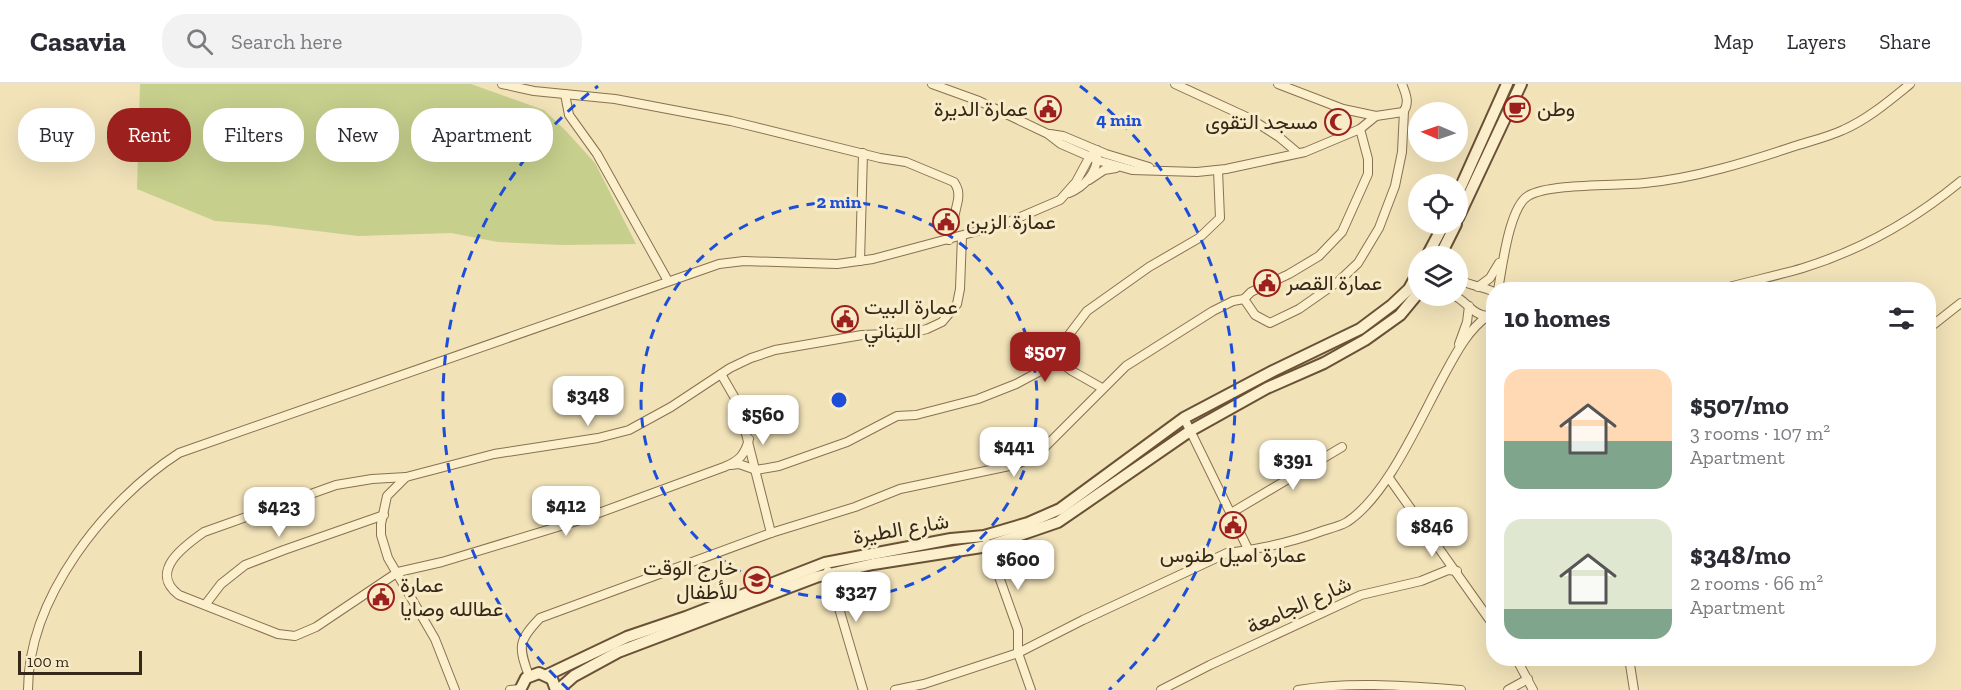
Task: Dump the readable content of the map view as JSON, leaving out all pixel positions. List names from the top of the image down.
{
  "streets": {
    "main road": ["شارع الطيرة"],
    "street": ["شارع الجامعة"]
  },
  "places": {
    "public building": [
      "عمارة الديرة",
      "عمارة الزين",
      "عمارة القصر",
      "عمارة البيت اللبناني",
      "عمارة اميل طنوس",
      "عمارة عطالله وصايا"
    ],
    "cafe": ["وطن"],
    "mosque": ["مسجد التقوى"],
    "school or university": ["خارج الوقت للأطفال"]
  },
  "scale_bar": "100 m",
  "north": "left",
  "page": {
    "header": "Casavia",
    "search": "Search here",
    "nav": ["Map", "Layers", "Share"],
    "chip": [
      "Buy",
      "Rent",
      "Filters",
      "New",
      "Apartment"
    ],
    "heading": "10 homes",
    "price": [
      "$507",
      "$348",
      "$560",
      "$441",
      "$391",
      "$412",
      "$423",
      "$846",
      "$600",
      "$327"
    ],
    "list": [
      {
        "name": "$507/mo",
        "note": "3 rooms · 107 m² · Apartment"
      },
      {
        "name": "$348/mo",
        "note": "2 rooms · 66 m² · Apartment"
      }
    ],
    "scale": "100 m"
  },
  "rings": ["4 min", "2 min"]
}
